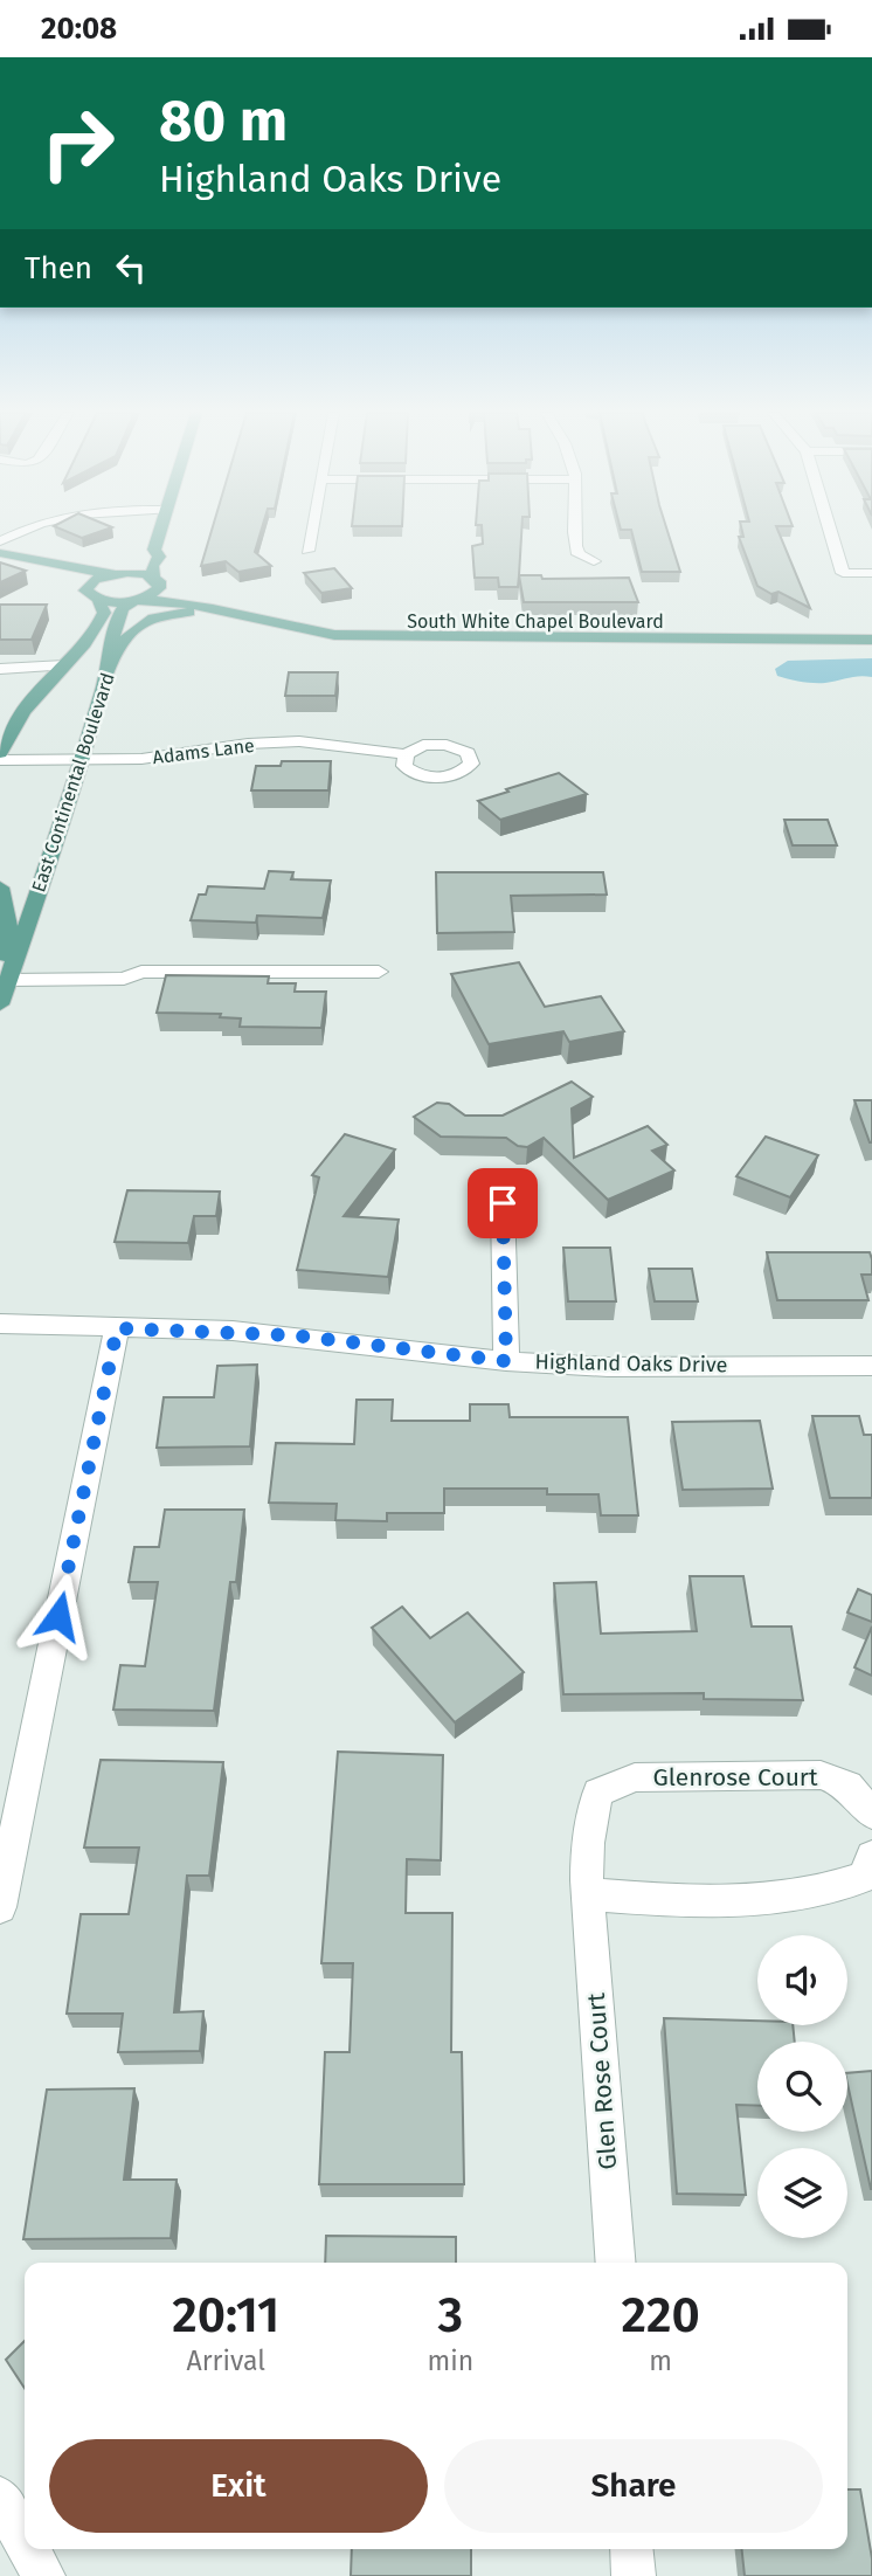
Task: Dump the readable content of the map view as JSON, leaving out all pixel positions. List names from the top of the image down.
{
  "streets": {
    "main road": ["South White Chapel Boulevard", "East Continental Boulevard"],
    "street": [
      "Adams Lane",
      "Highland Oaks Drive",
      "Glenrose Court",
      "Glen Rose Court"
    ]
  },
  "crossings": [
    ["South White Chapel Boulevard", "East Continental Boulevard"],
    ["Adams Lane", "East Continental Boulevard"],
    ["Glenrose Court", "Glen Rose Court"]
  ],
  "page": {
    "status": "20:08",
    "turn": ["80 m", "Highland Oaks Drive"],
    "then": "Then",
    "eta": [
      "20:11",
      "Arrival",
      "3",
      "min",
      "220",
      "m"
    ],
    "buttons": ["Exit", "Share"]
  }
}
